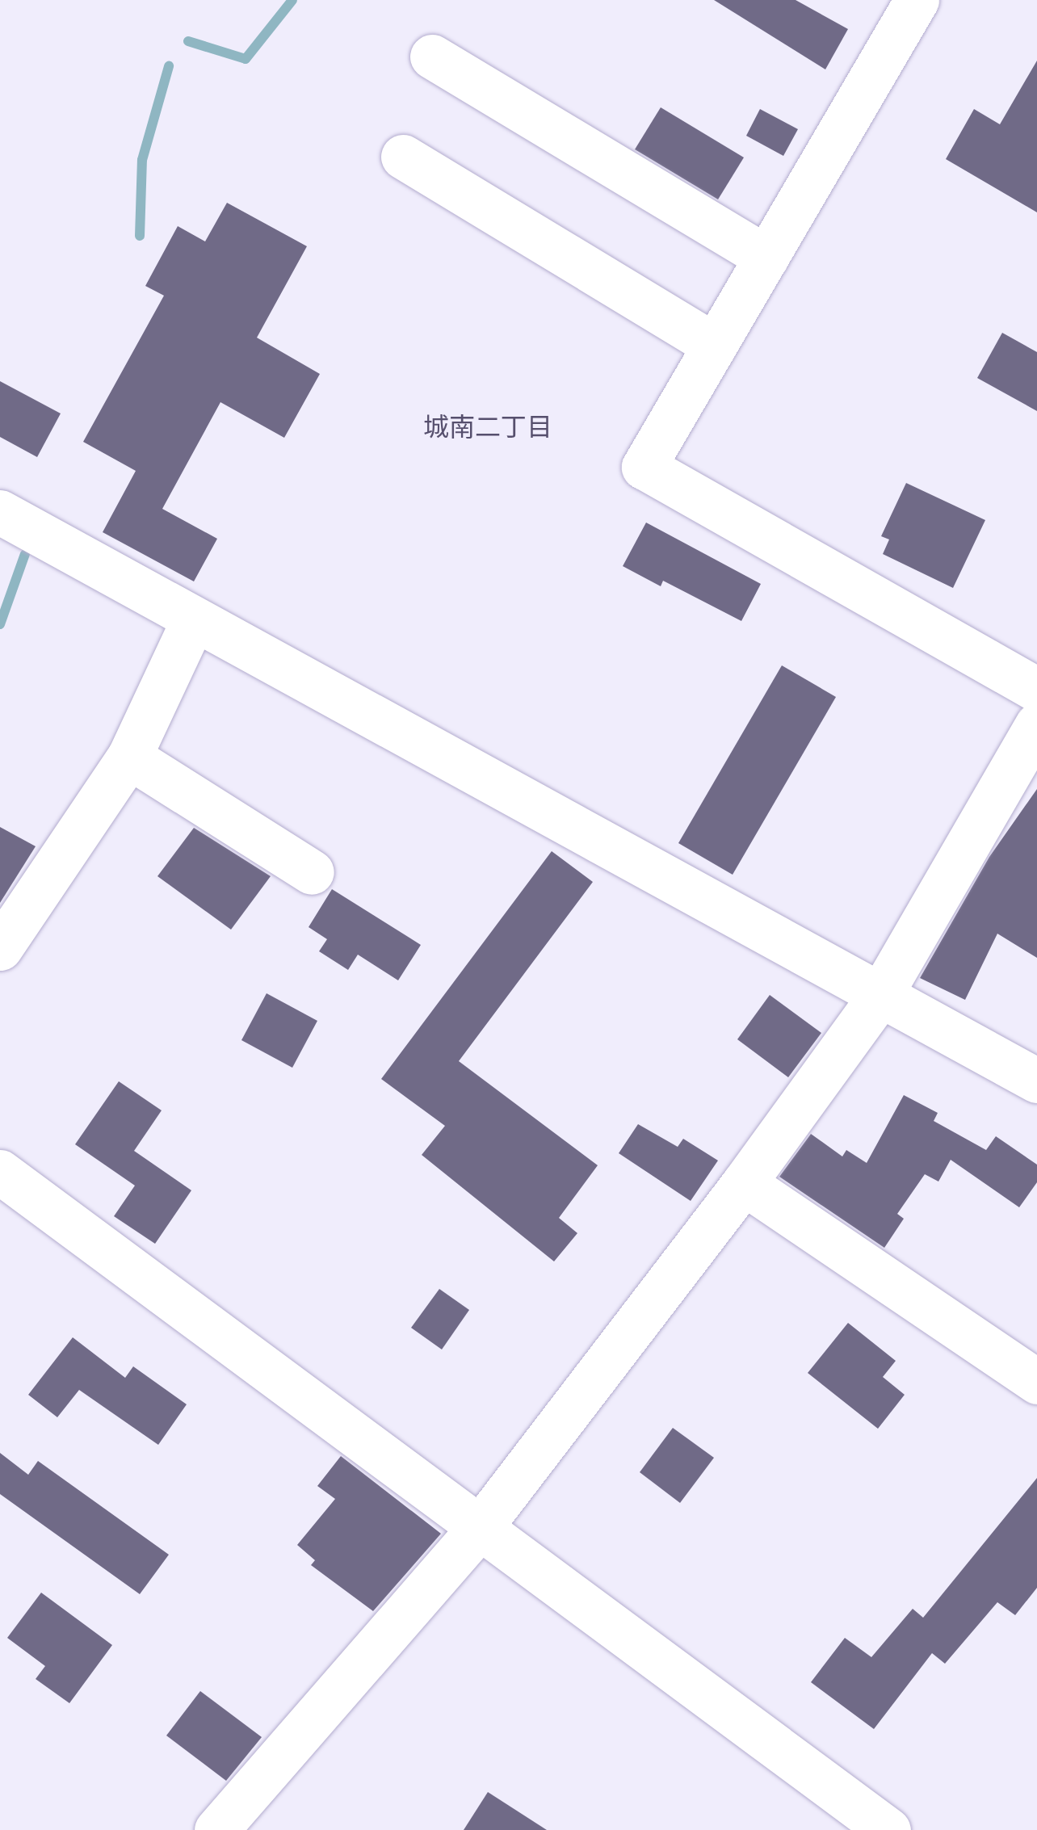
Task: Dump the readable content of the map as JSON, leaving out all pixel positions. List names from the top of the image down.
{
  "districts": ["城南二丁目"]
}
